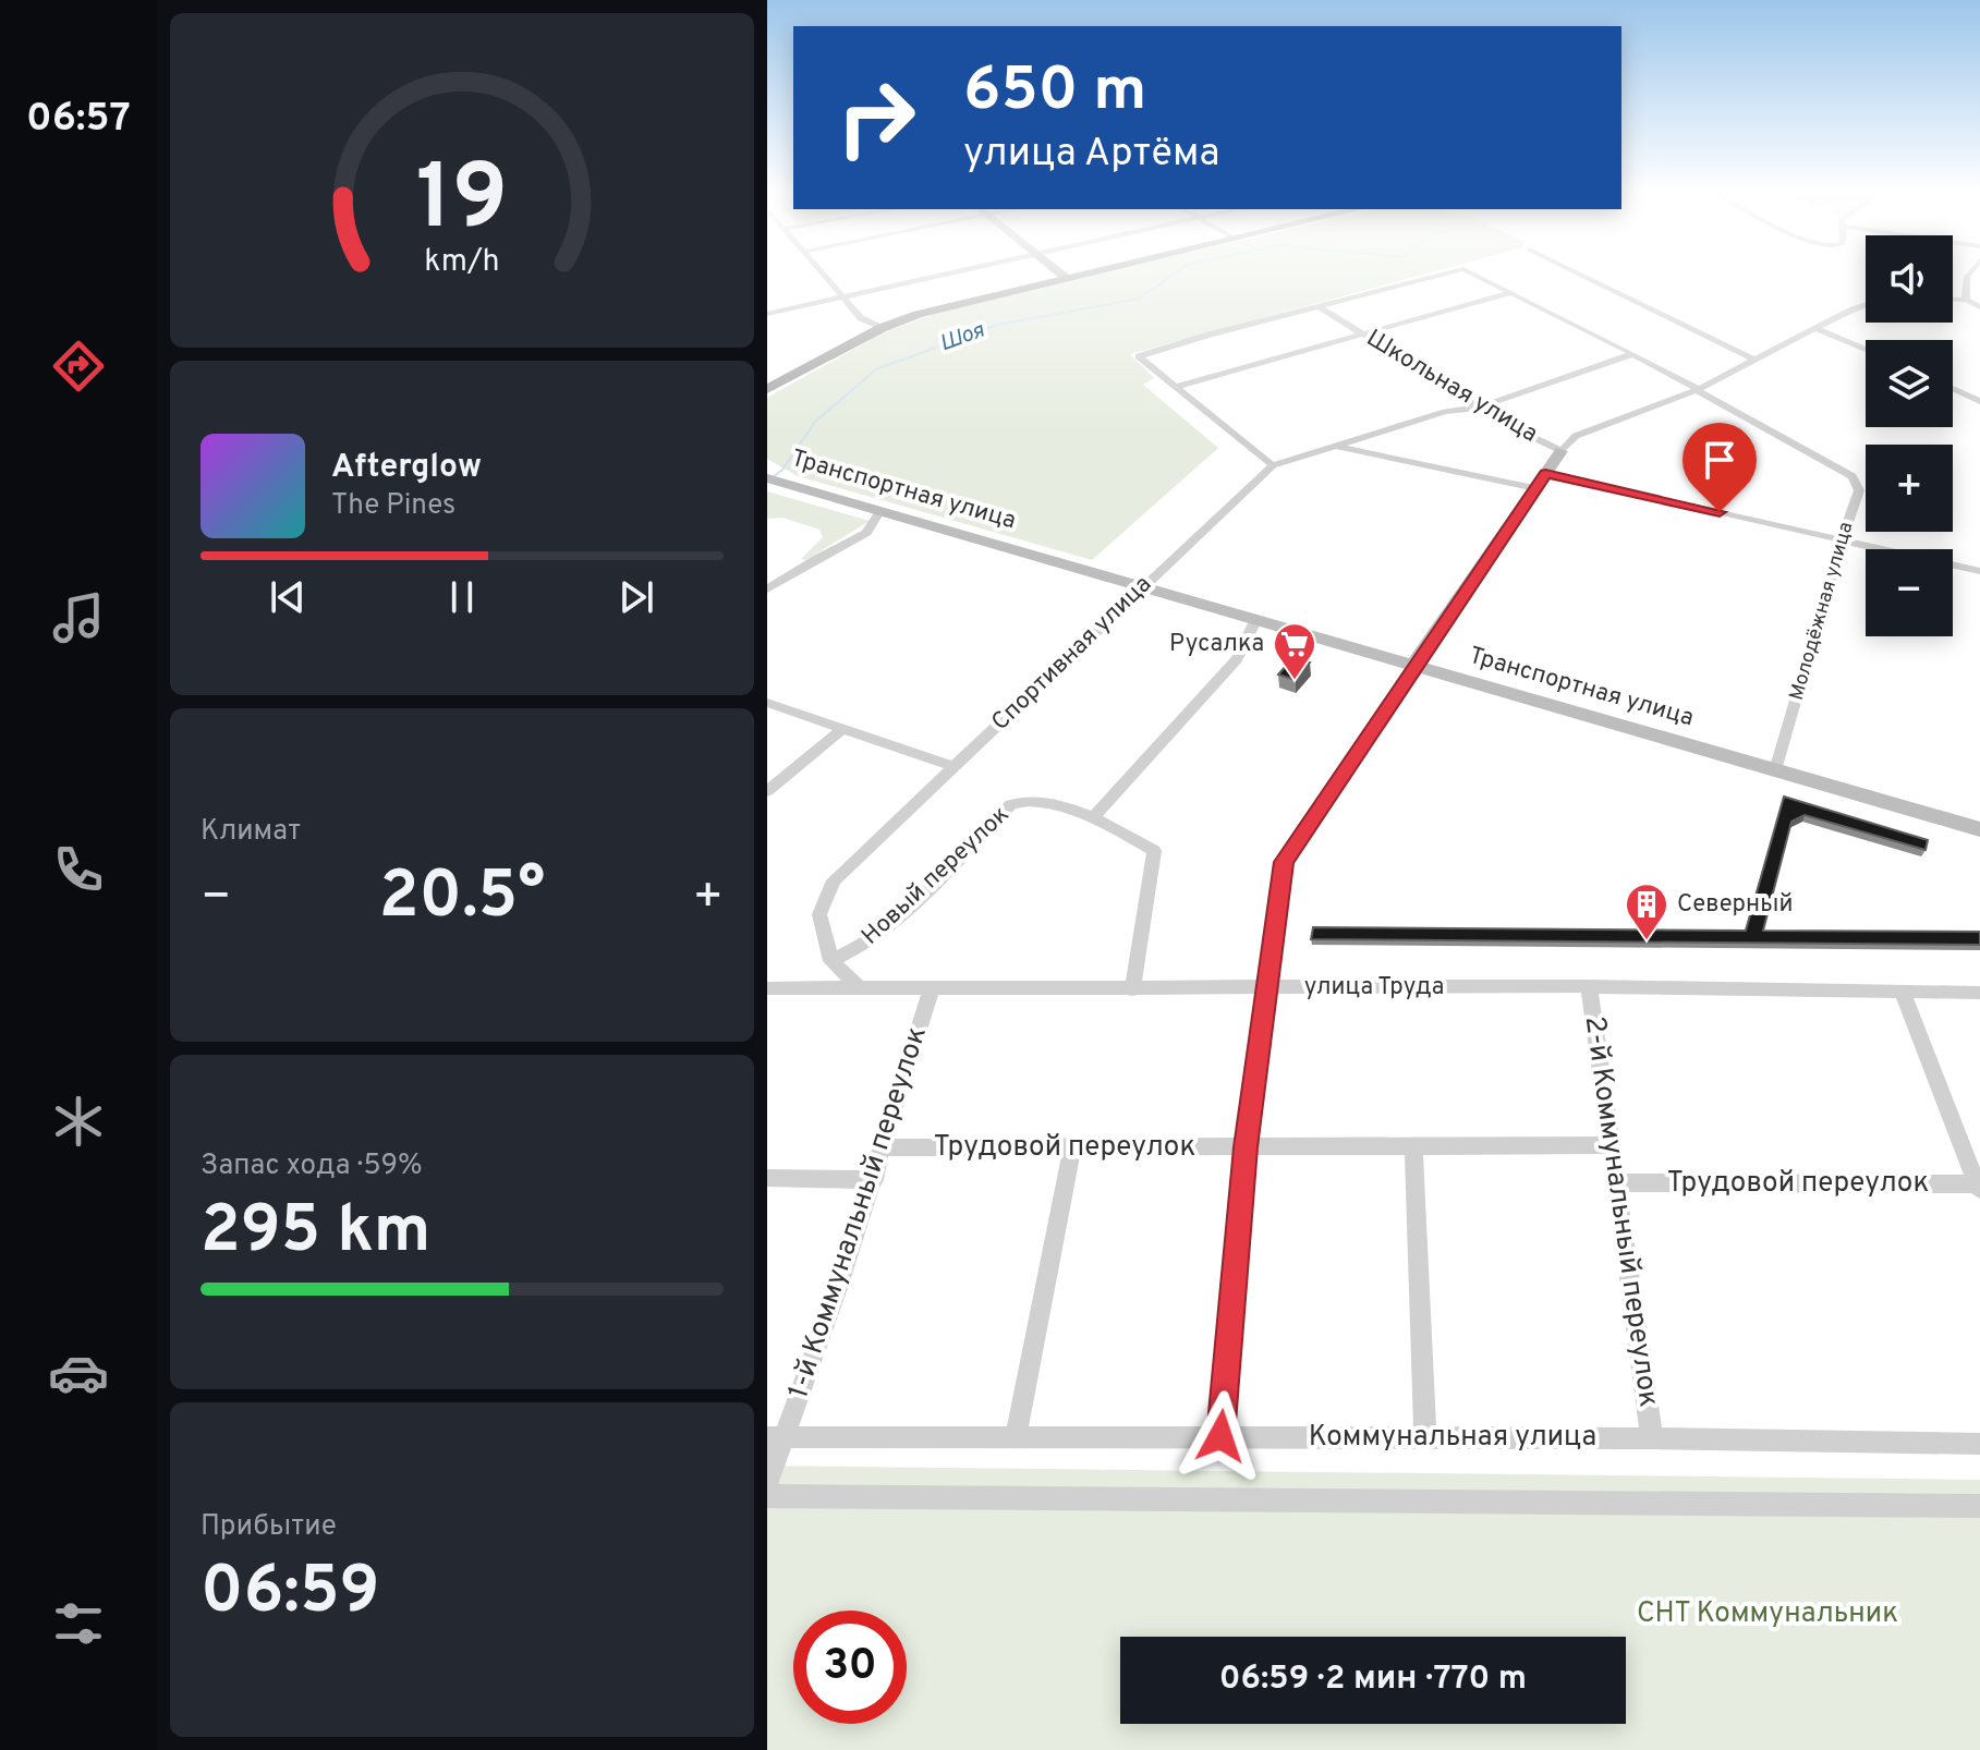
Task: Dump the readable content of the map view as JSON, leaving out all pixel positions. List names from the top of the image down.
{
  "streets": {
    "street": [
      "Школьная улица",
      "Транспортная улица",
      "Молодёжная улица",
      "Спортивная улица",
      "Новый переулок",
      "улица Труда",
      "Трудовой переулок",
      "2-й Коммунальный переулок",
      "1-й Коммунальный переулок",
      "Коммунальная улица"
    ]
  },
  "crossings": [
    ["Школьная улица", "Транспортная улица"],
    ["Школьная улица", "Молодёжная улица"],
    ["Школьная улица", "улица Труда"],
    ["Школьная улица", "Трудовой переулок"],
    ["Школьная улица", "Коммунальная улица"],
    ["Транспортная улица", "Молодёжная улица"],
    ["Транспортная улица", "Спортивная улица"],
    ["Спортивная улица", "Новый переулок"],
    ["Новый переулок", "улица Труда"],
    ["улица Труда", "2-й Коммунальный переулок"],
    ["улица Труда", "1-й Коммунальный переулок"],
    ["Трудовой переулок", "2-й Коммунальный переулок"],
    ["Трудовой переулок", "1-й Коммунальный переулок"],
    ["2-й Коммунальный переулок", "Коммунальная улица"],
    ["1-й Коммунальный переулок", "Коммунальная улица"]
  ],
  "water": ["Шоя"],
  "parks": ["СНТ Коммунальник"],
  "places": {
    "supermarket": ["Русалка"],
    "building": ["Северный"]
  },
  "page": {
    "tabs": "06:57",
    "turn": ["650 m", "улица Артёма"],
    "map_buttons": ["+", "−"],
    "song": ["Afterglow", "The Pines"],
    "tile": [
      "Климат",
      ["Запас хода · 59%", "295 km"],
      ["Прибытие", "06:59"]
    ],
    "heat": ["−", "20.5°", "+"],
    "limit": "30",
    "trip": "06:59 · 2 мин · 770 m",
    "gauge": ["19", "km/h"]
  }
}
